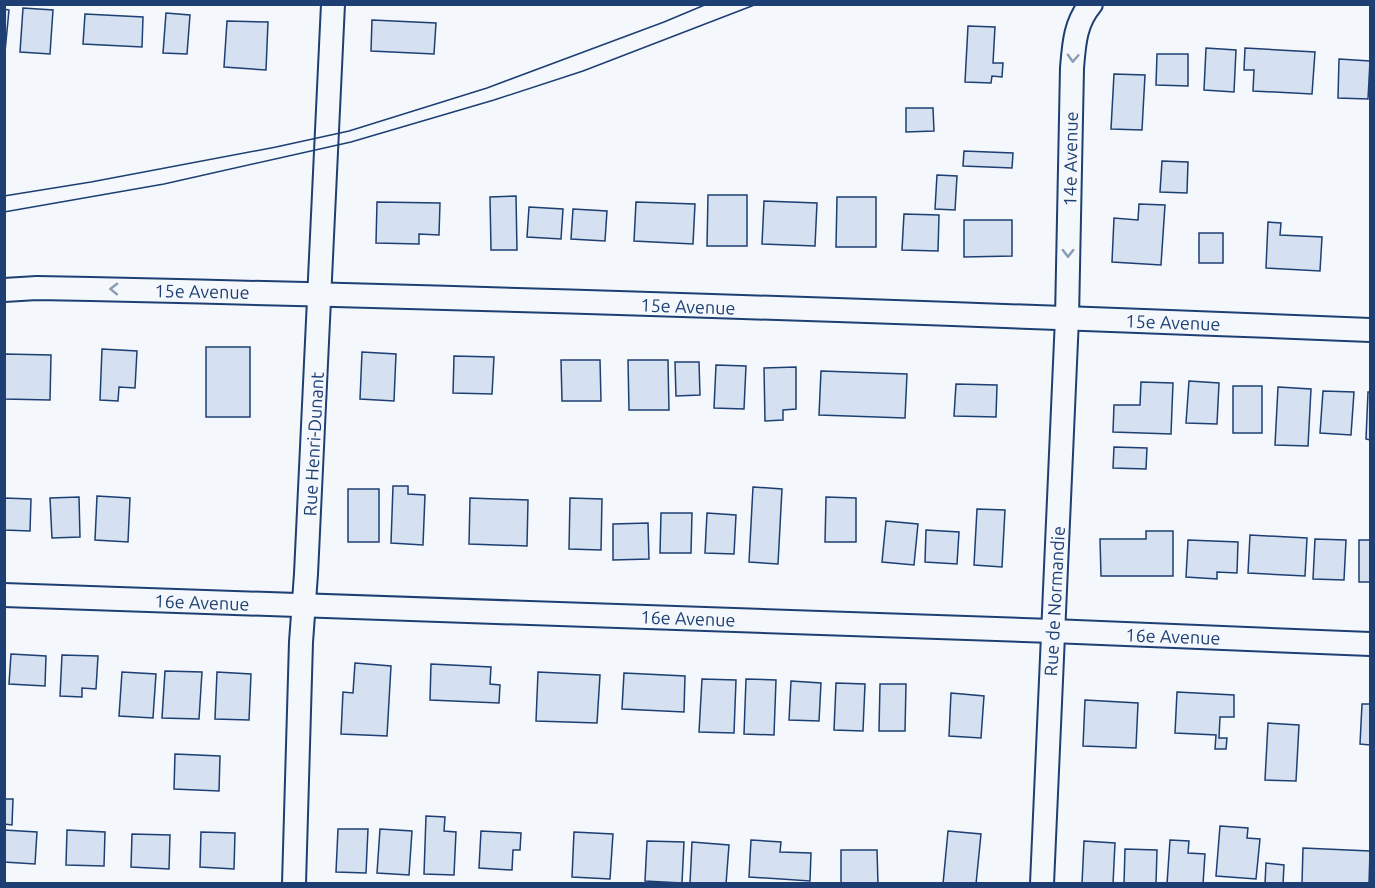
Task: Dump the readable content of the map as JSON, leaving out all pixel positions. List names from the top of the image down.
{
  "streets": {
    "street": [
      "14e Avenue",
      "15e Avenue",
      "Rue Henri-Dunant",
      "Rue de Normandie",
      "16e Avenue"
    ]
  },
  "crossings": [
    ["14e Avenue", "15e Avenue"],
    ["14e Avenue", "Rue de Normandie"],
    ["15e Avenue", "Rue Henri-Dunant"],
    ["15e Avenue", "Rue de Normandie"],
    ["Rue Henri-Dunant", "16e Avenue"],
    ["Rue de Normandie", "16e Avenue"]
  ],
  "one_way": ["14e Avenue"]
}
